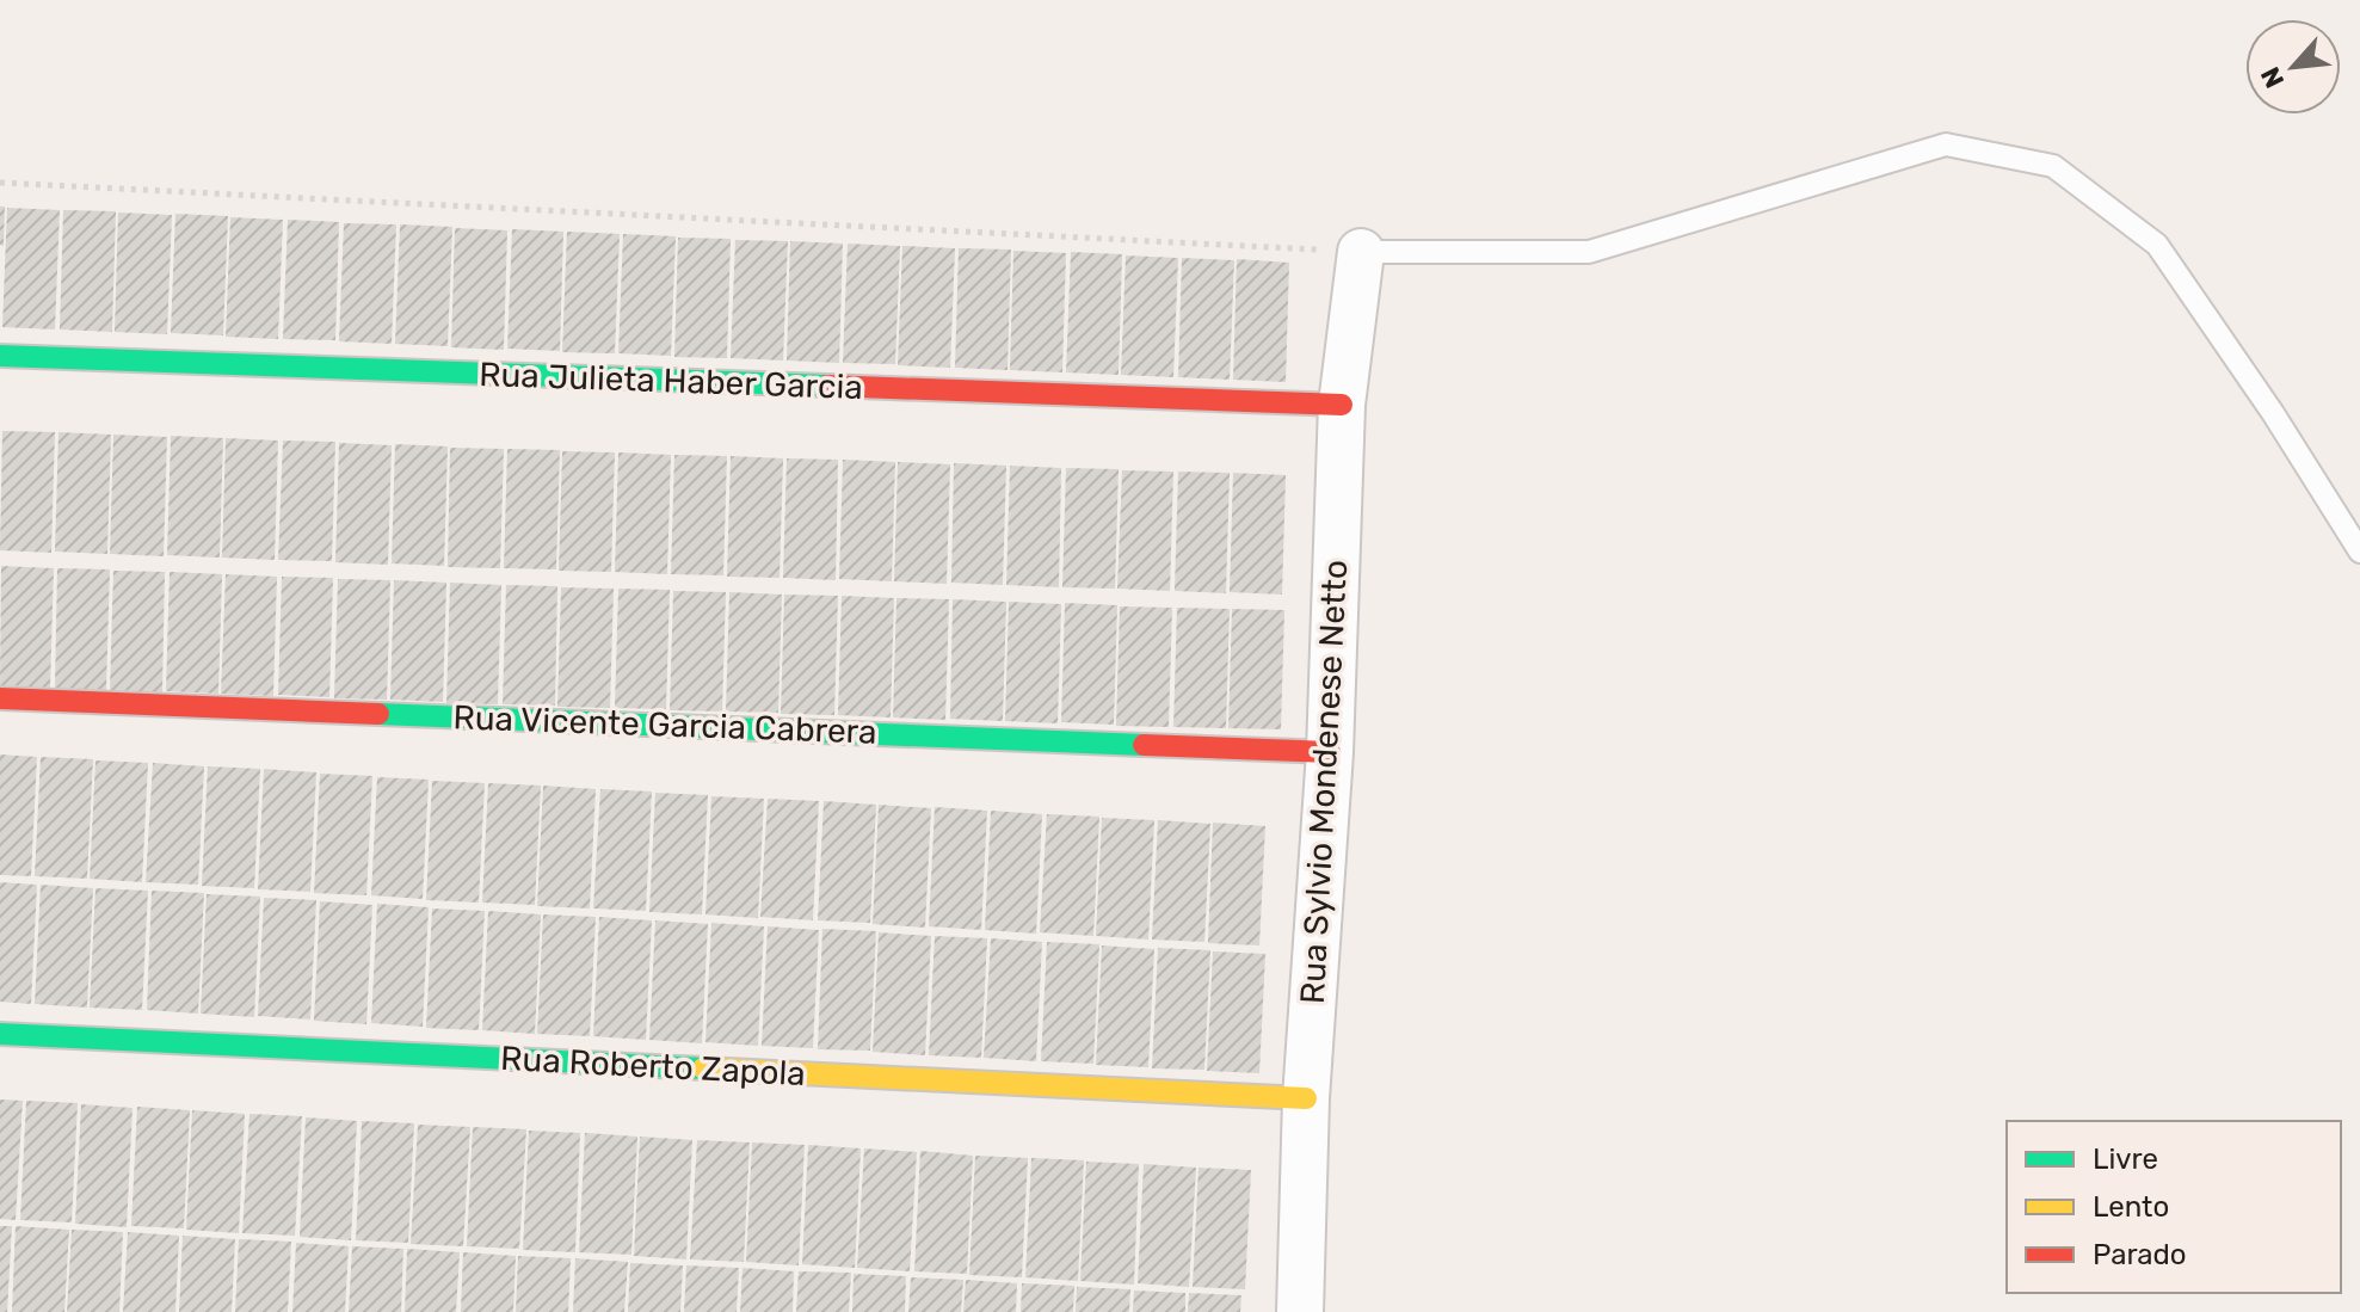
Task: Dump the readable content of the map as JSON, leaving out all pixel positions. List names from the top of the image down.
{
  "streets": {
    "street": [
      "Rua Julieta Haber Garcia",
      "Rua Vicente Garcia Cabrera",
      "Rua Sylvio Mondenese Netto",
      "Rua Roberto Zapola"
    ]
  },
  "crossings": [
    ["Rua Julieta Haber Garcia", "Rua Sylvio Mondenese Netto"],
    ["Rua Vicente Garcia Cabrera", "Rua Sylvio Mondenese Netto"],
    ["Rua Sylvio Mondenese Netto", "Rua Roberto Zapola"]
  ],
  "legend": ["Livre", "Lento", "Parado"],
  "north": "bottom left"
}
